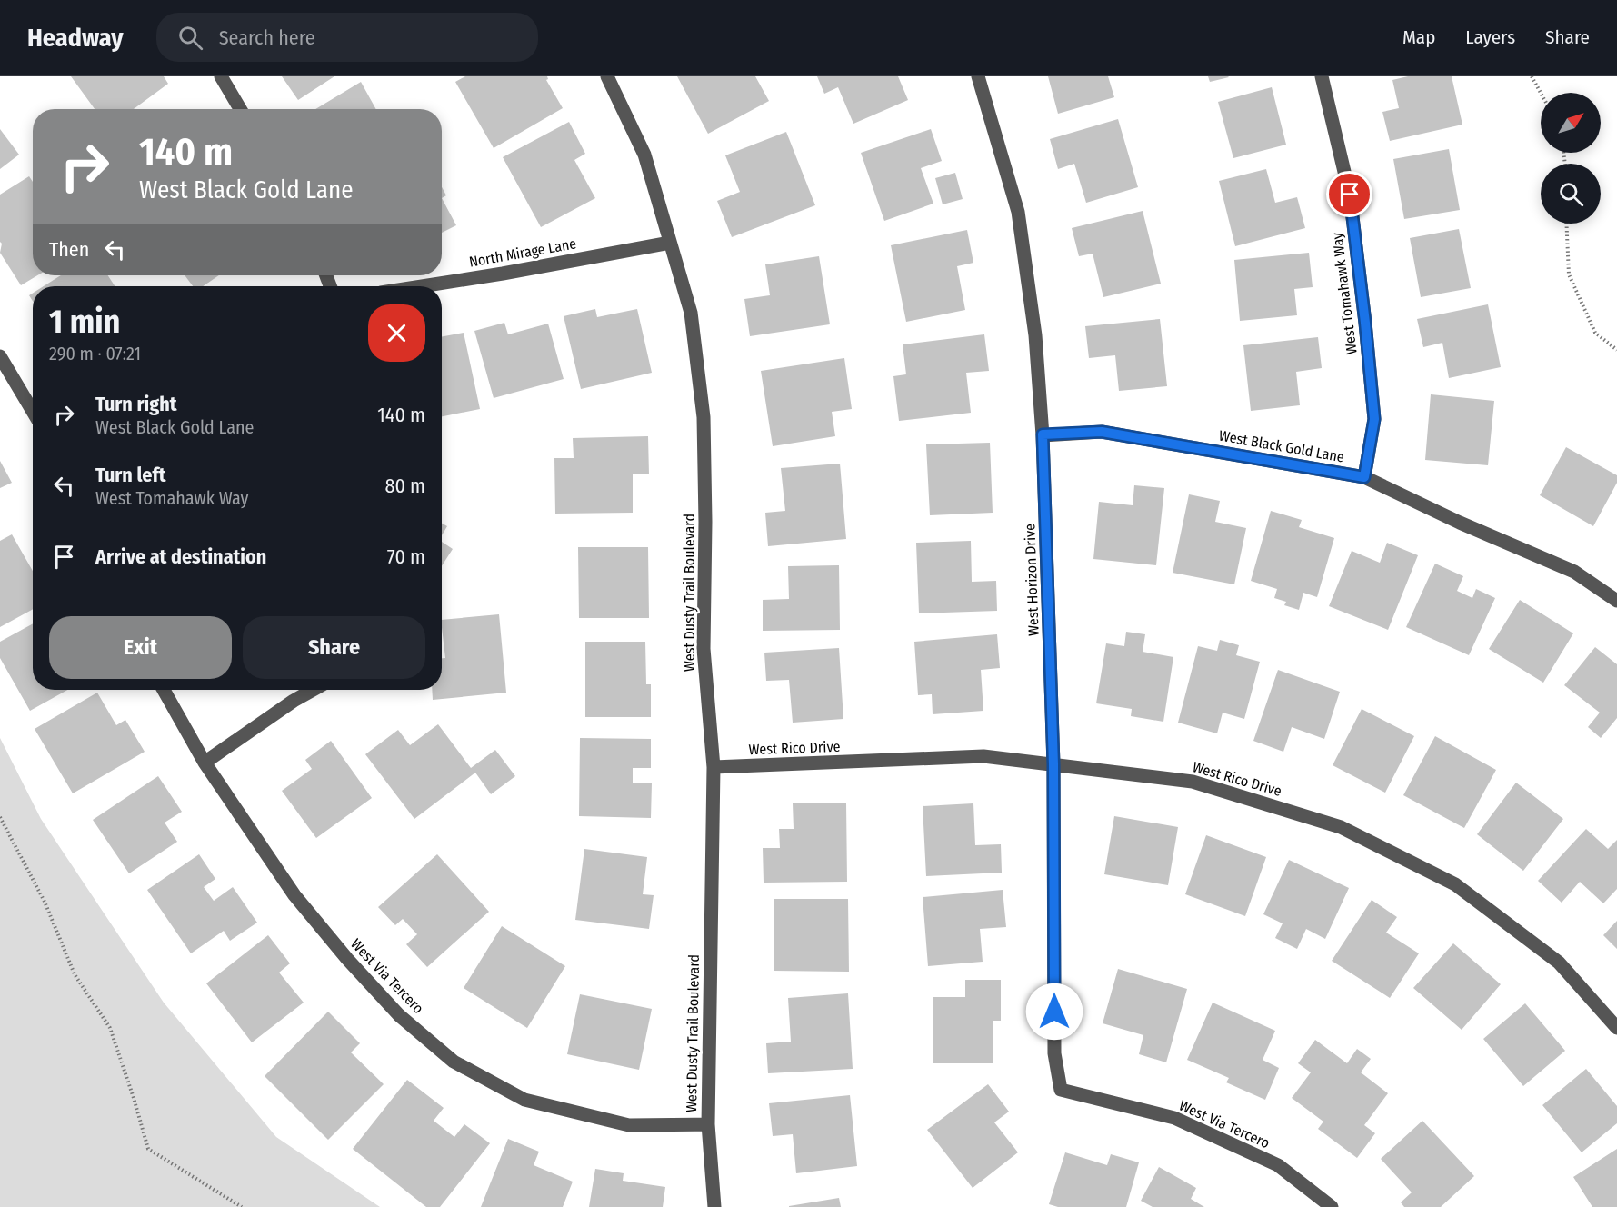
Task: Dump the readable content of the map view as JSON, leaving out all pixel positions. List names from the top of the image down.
{
  "streets": {
    "street": [
      "North Mirage Lane",
      "West Tomahawk Way",
      "West Black Gold Lane",
      "West Horizon Drive",
      "West Dusty Trail Boulevard",
      "West Rico Drive",
      "West Via Tercero"
    ]
  },
  "crossings": [
    ["North Mirage Lane", "West Dusty Trail Boulevard"],
    ["West Tomahawk Way", "West Black Gold Lane"],
    ["West Black Gold Lane", "West Horizon Drive"],
    ["West Horizon Drive", "West Rico Drive"],
    ["West Horizon Drive", "West Via Tercero"],
    ["West Dusty Trail Boulevard", "West Rico Drive"],
    ["West Dusty Trail Boulevard", "West Via Tercero"]
  ],
  "north": "top right",
  "page": {
    "header": "Headway",
    "search": "Search here",
    "nav": ["Map", "Layers", "Share"],
    "turn": ["140 m", "West Black Gold Lane"],
    "then": "Then",
    "heading": ["1 min", "290 m · 07:21"],
    "list": [
      {
        "name": "Turn right",
        "note": "West Black Gold Lane",
        "value": "140 m"
      },
      {
        "name": "Turn left",
        "note": "West Tomahawk Way",
        "value": "80 m"
      },
      {
        "name": "Arrive at destination",
        "value": "70 m"
      }
    ],
    "buttons": ["Exit", "Share"]
  }
}
